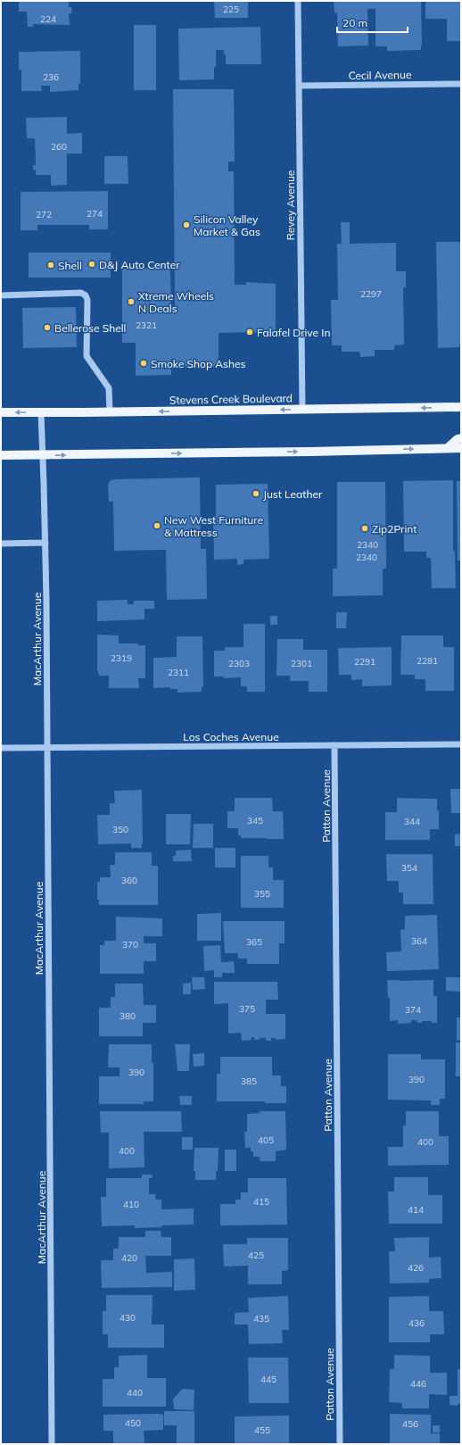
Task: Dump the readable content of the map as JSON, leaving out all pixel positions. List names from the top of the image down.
{
  "streets": {
    "main road": ["Stevens Creek Boulevard"],
    "street": [
      "Cecil Avenue",
      "Revey Avenue",
      "MacArthur Avenue",
      "Los Coches Avenue",
      "Patton Avenue"
    ]
  },
  "crossings": [
    ["Cecil Avenue", "Revey Avenue"],
    ["Revey Avenue", "Stevens Creek Boulevard"],
    ["Stevens Creek Boulevard", "MacArthur Avenue"],
    ["MacArthur Avenue", "Los Coches Avenue"],
    ["Los Coches Avenue", "Patton Avenue"]
  ],
  "places": [
    "Silicon Valley Market & Gas",
    "D&J Auto Center",
    "Shell",
    "Xtreme Wheels N Deals",
    "Bellerose Shell",
    "Falafel Drive In",
    "Smoke Shop Ashes",
    "Just Leather",
    "New West Furniture & Mattress",
    "Zip2Print"
  ],
  "house_numbers": [
    "225",
    "224",
    "236",
    "260",
    "274",
    "272",
    "2297",
    "2321",
    "2340",
    "2340",
    "2319",
    "2281",
    "2291",
    "2303",
    "2301",
    "2311",
    "345",
    "344",
    "350",
    "354",
    "360",
    "355",
    "364",
    "365",
    "370",
    "375",
    "374",
    "380",
    "390",
    "390",
    "385",
    "405",
    "400",
    "400",
    "415",
    "410",
    "414",
    "425",
    "420",
    "426",
    "430",
    "435",
    "436",
    "445",
    "446",
    "440",
    "450",
    "456",
    "455"
  ],
  "scale_bar": "20 m"
}
